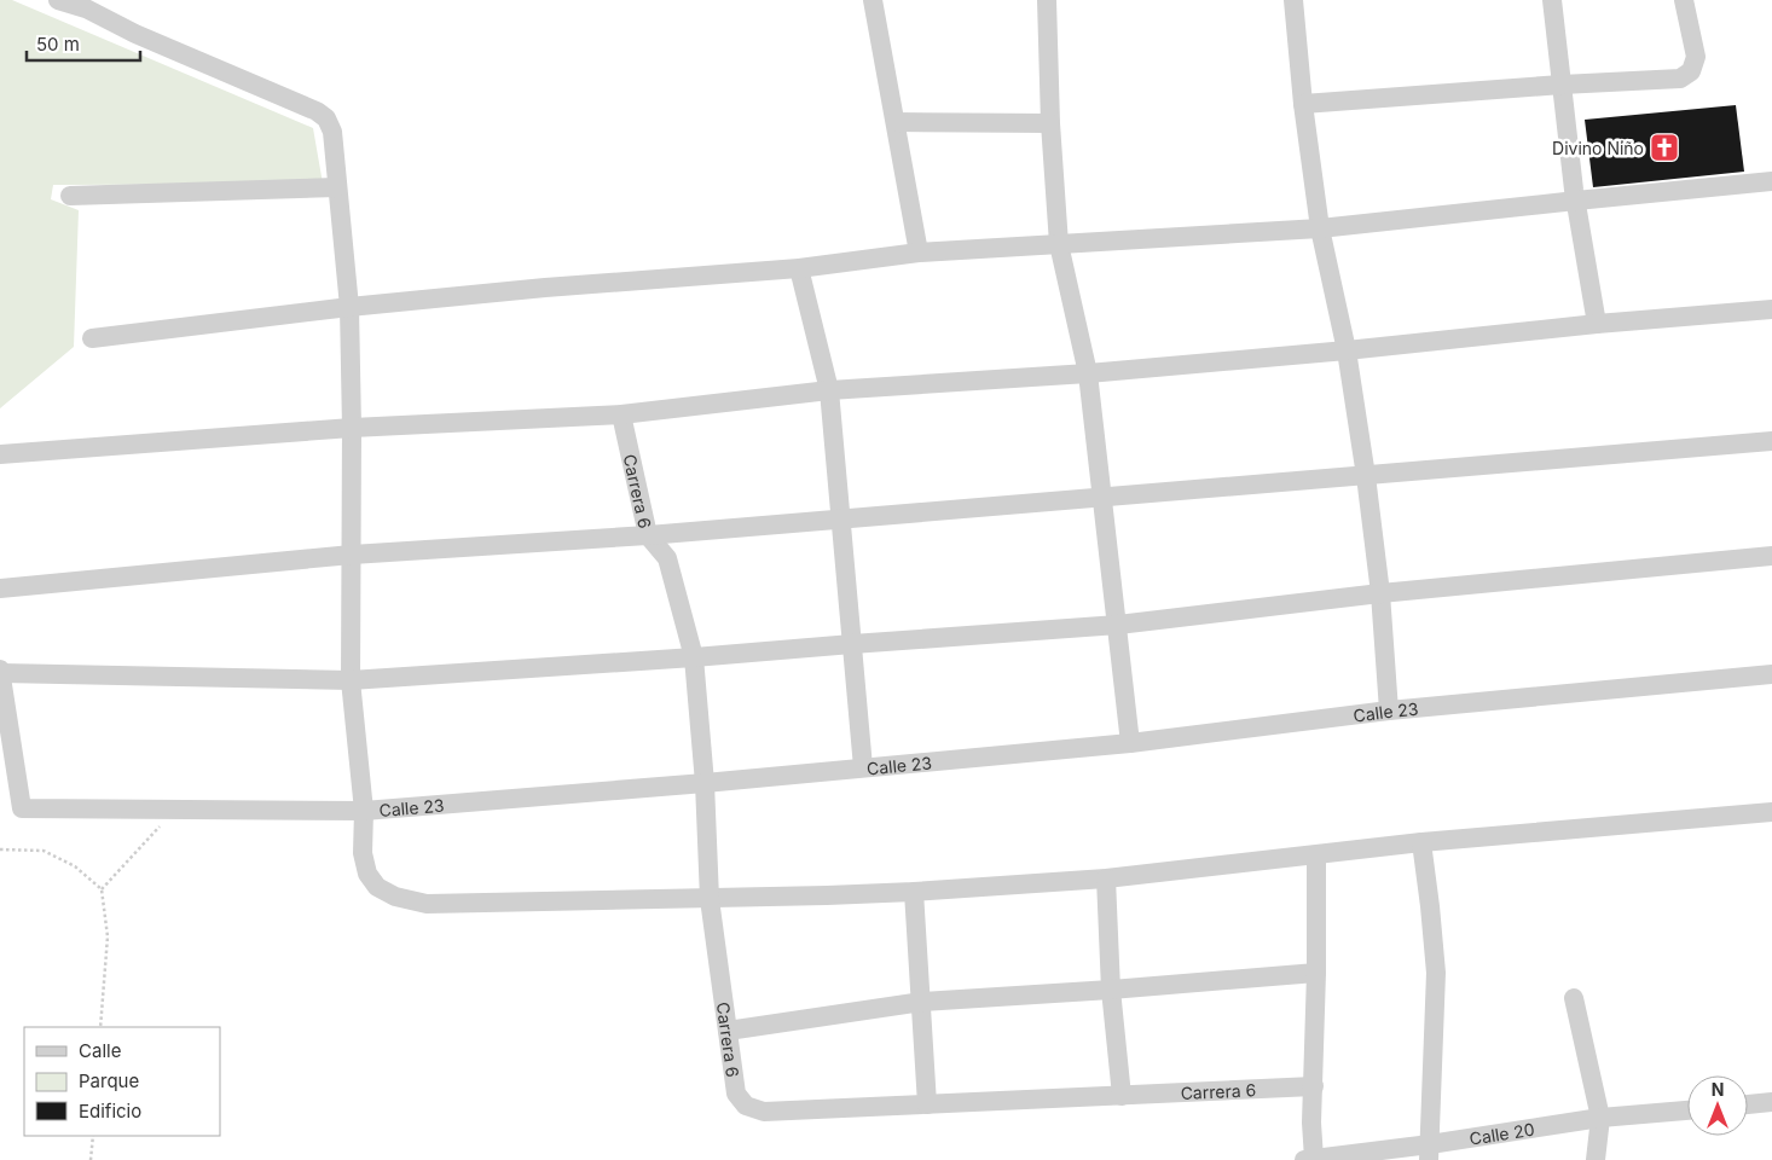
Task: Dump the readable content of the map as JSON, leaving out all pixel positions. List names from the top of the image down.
{
  "streets": {
    "street": ["Carrera 6", "Calle 23", "Calle 20"]
  },
  "crossings": [
    ["Carrera 6", "Calle 23"]
  ],
  "places": {
    "church": ["Divino Niño"]
  },
  "legend": ["Calle", "Parque", "Edificio"],
  "scale_bar": "50 m",
  "north": "top"
}
